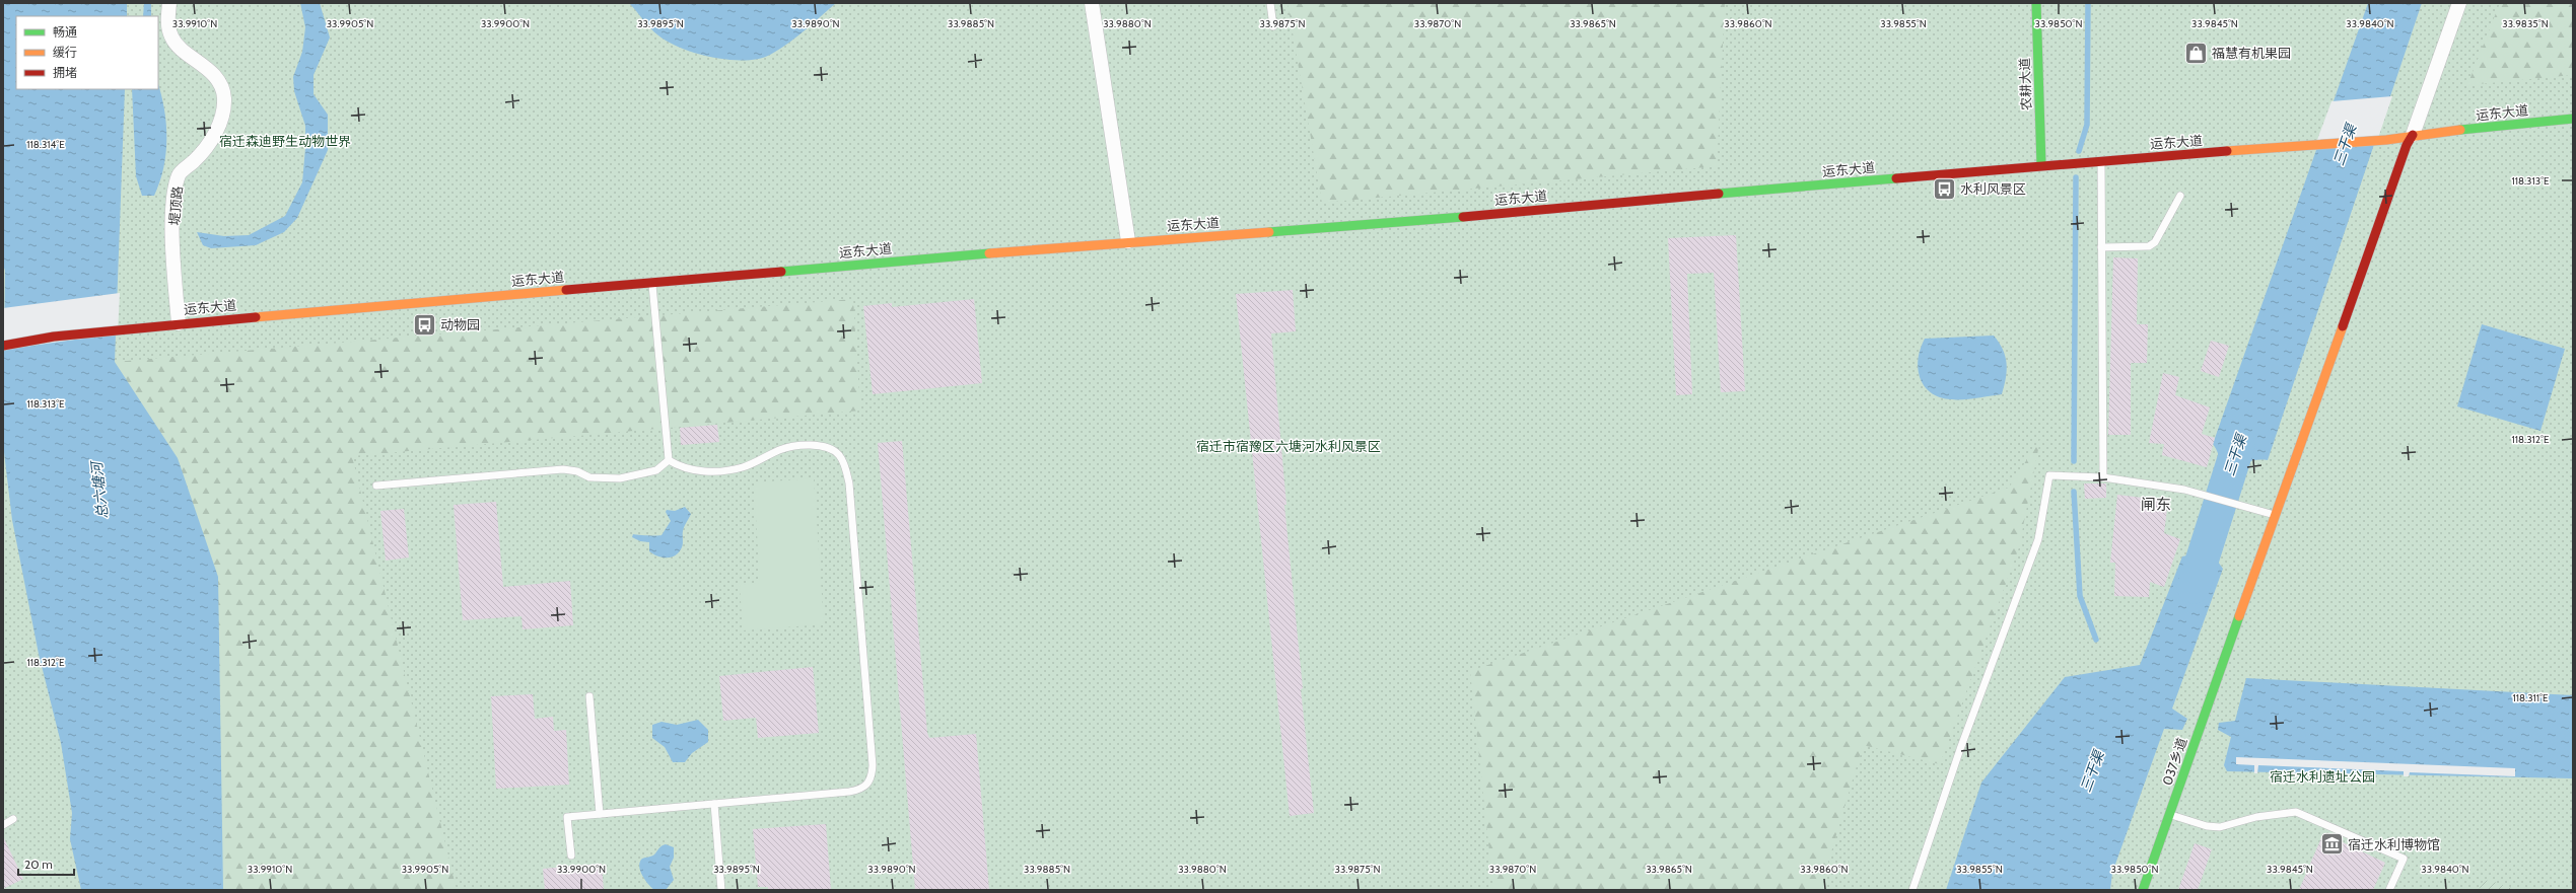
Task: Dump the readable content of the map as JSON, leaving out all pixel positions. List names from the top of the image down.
{
  "streets": {
    "main road": ["农耕大道", "运东大道", "037乡道"],
    "street": ["堤顶路"]
  },
  "crossings": [
    ["农耕大道", "运东大道"],
    ["运东大道", "堤顶路"],
    ["运东大道", "037乡道"]
  ],
  "districts": ["闸东"],
  "water": ["三干渠", "总六塘河"],
  "parks": ["宿迁森迪野生动物世界", "宿迁市宿豫区六塘河水利风景区", "宿迁水利遗址公园"],
  "places": {
    "shop": ["福慧有机果园"],
    "bus stop": ["水利风景区", "动物园"],
    "museum": ["宿迁水利博物馆"]
  },
  "legend": ["畅通", "缓行", "拥堵"],
  "scale_bar": "20 m",
  "coordinates": [
    "33.9910°N",
    "33.9905°N",
    "33.9900°N",
    "33.9895°N",
    "33.9890°N",
    "33.9885°N",
    "33.9880°N",
    "33.9875°N",
    "33.9870°N",
    "33.9865°N",
    "33.9860°N",
    "33.9855°N",
    "33.9850°N",
    "33.9845°N",
    "33.9840°N",
    "33.9835°N",
    "118.314°E",
    "118.313°E",
    "118.312°E",
    "118.311°E"
  ]
}
